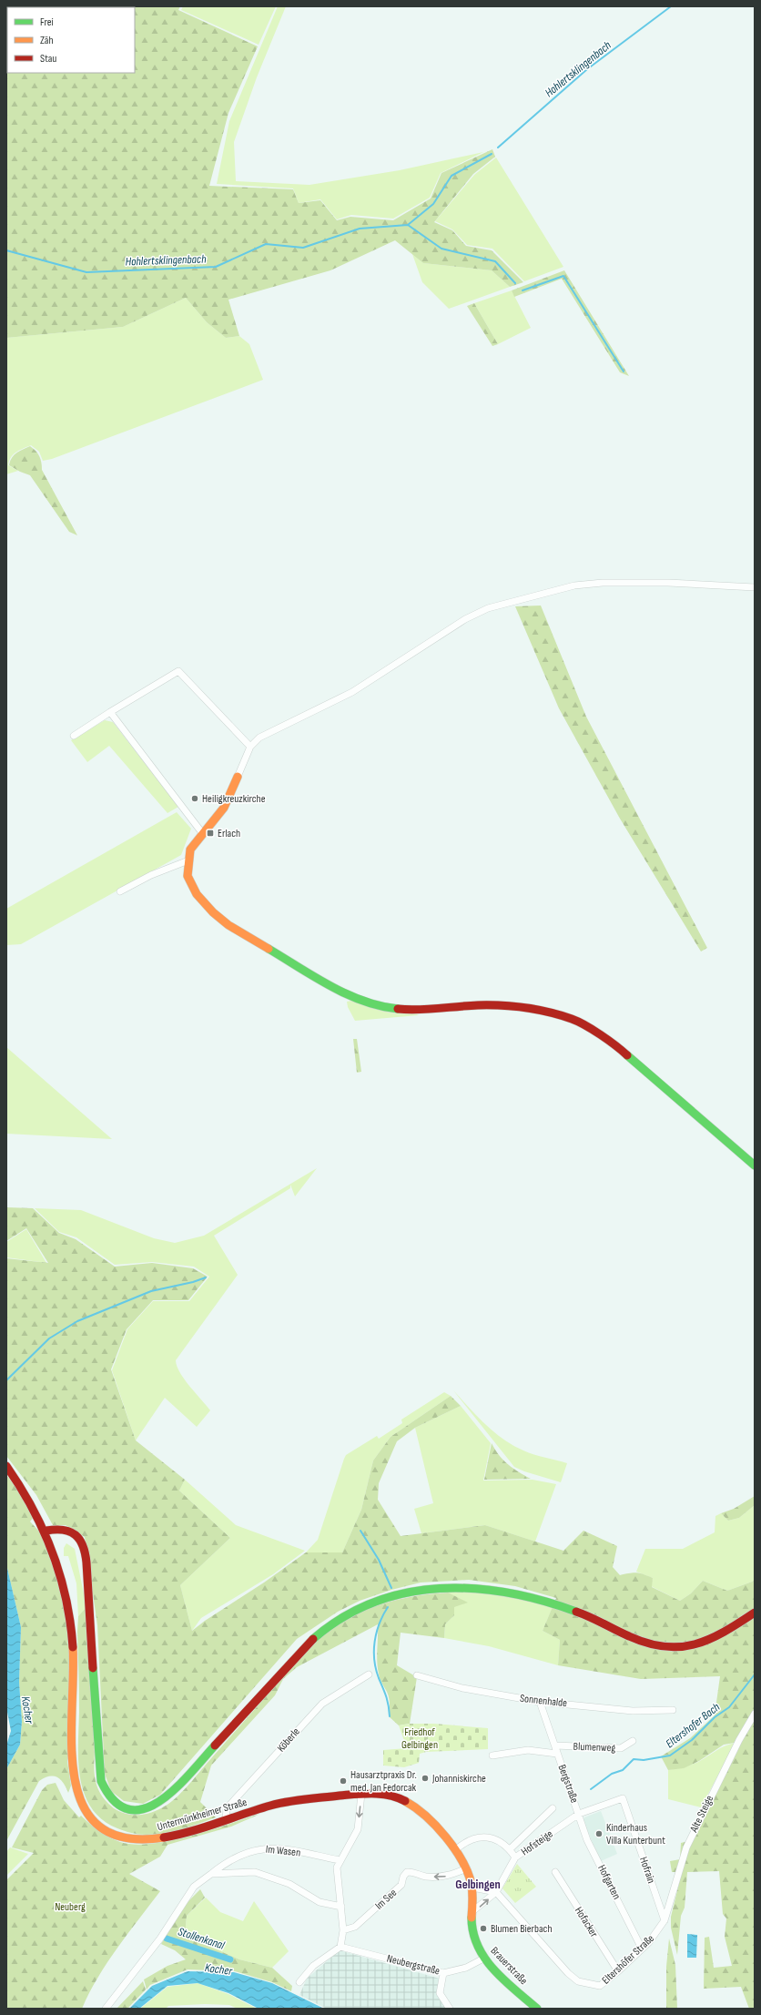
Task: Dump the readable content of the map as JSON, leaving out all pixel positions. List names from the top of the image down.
{
  "streets": {
    "main road": ["Untermünkheimer Straße", "Brauerstraße"],
    "street": [
      "Sonnenhalde",
      "Köberle",
      "Blumenweg",
      "Bergstraße",
      "Alte Steige",
      "Hofsteige",
      "Im Wasen",
      "Hofrain",
      "Hofgarten",
      "Im See",
      "Hofacker",
      "Eltershöfer Straße",
      "Neubergstraße"
    ]
  },
  "crossings": [
    ["Sonnenhalde", "Bergstraße"],
    ["Köberle", "Untermünkheimer Straße"],
    ["Blumenweg", "Bergstraße"],
    ["Bergstraße", "Hofsteige"],
    ["Bergstraße", "Hofgarten"],
    ["Alte Steige", "Hofrain"],
    ["Alte Steige", "Eltershöfer Straße"],
    ["Untermünkheimer Straße", "Hofsteige"],
    ["Untermünkheimer Straße", "Im See"],
    ["Untermünkheimer Straße", "Brauerstraße"],
    ["Hofsteige", "Hofrain"],
    ["Hofsteige", "Hofgarten"],
    ["Hofsteige", "Eltershöfer Straße"],
    ["Hofsteige", "Brauerstraße"],
    ["Hofrain", "Eltershöfer Straße"],
    ["Hofgarten", "Eltershöfer Straße"],
    ["Hofacker", "Eltershöfer Straße"],
    ["Neubergstraße", "Brauerstraße"]
  ],
  "one_way": ["Im See"],
  "districts": ["Gelbingen"],
  "water": [
    "Hohlertsklingenbach",
    "Kocher",
    "Eltershofer Bach",
    "Stollenkanal"
  ],
  "parks": ["Friedhof Gelbingen", "Neuberg"],
  "places": {
    "other": [
      "Heiligkreuzkirche",
      "Johanniskirche",
      "Hausarztpraxis Dr. med. Jan Fedorcak",
      "Kinderhaus Villa Kunterbunt",
      "Blumen Bierbach"
    ],
    "transit": ["Erlach"]
  },
  "legend": ["Frei", "Zäh", "Stau"]
}
